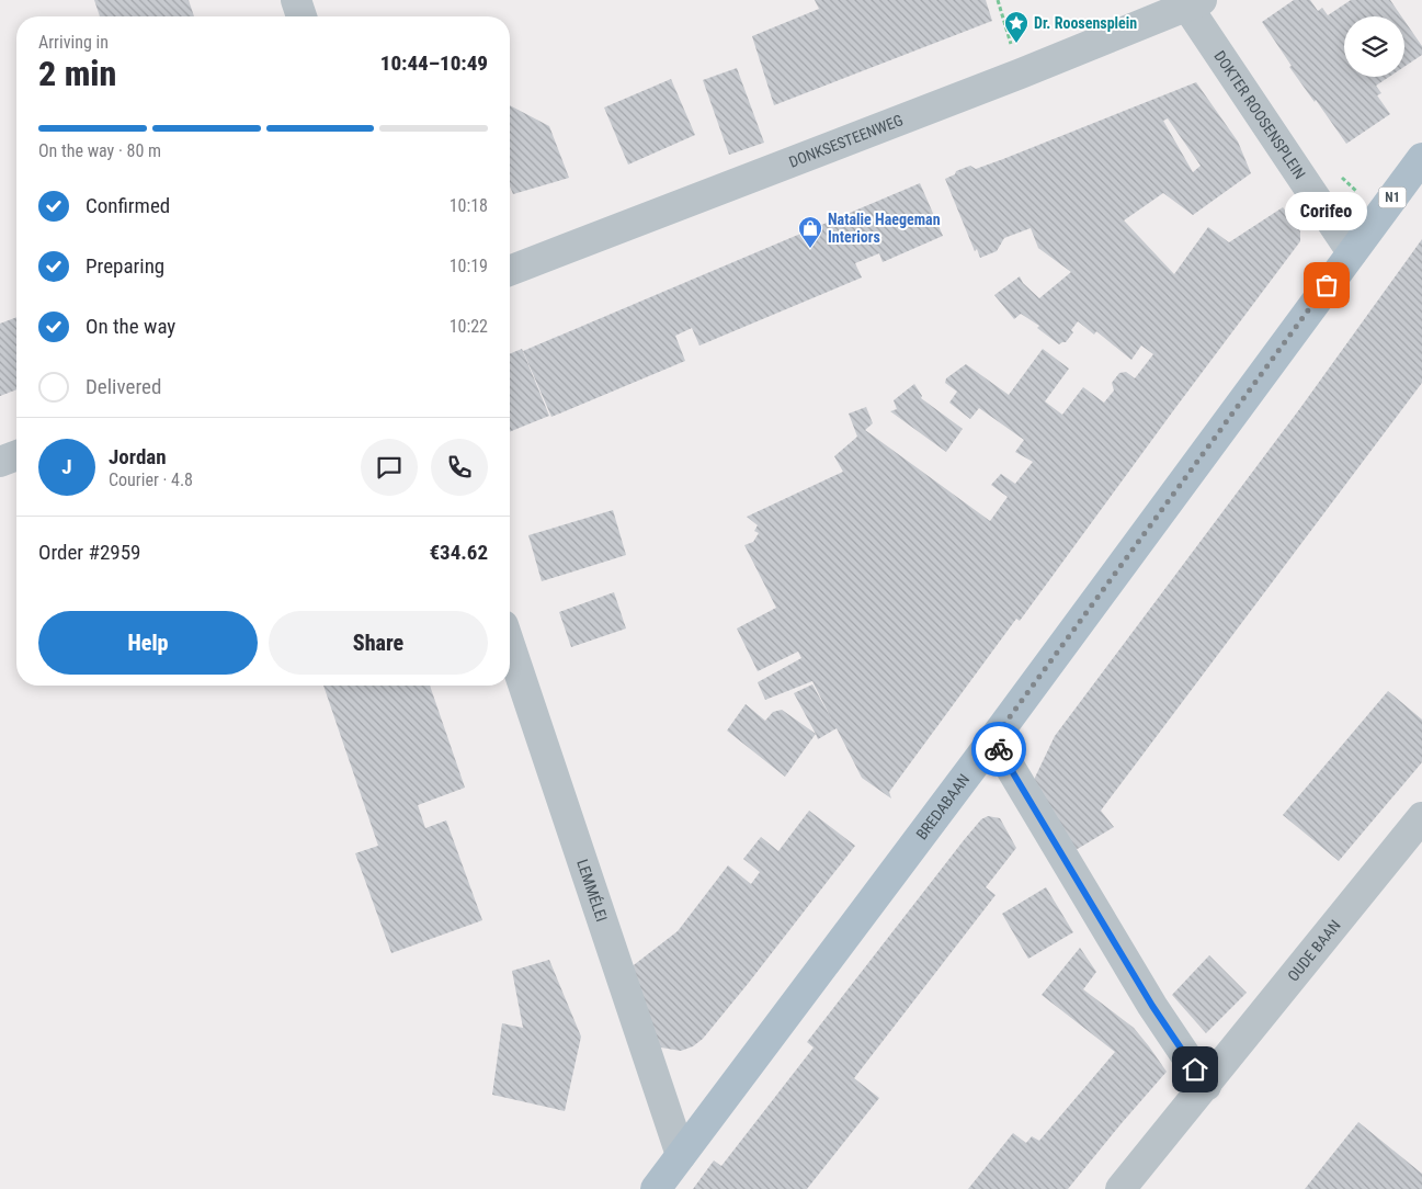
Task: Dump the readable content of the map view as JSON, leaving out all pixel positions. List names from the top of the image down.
{
  "streets": {
    "main road": ["N1", "BREDABAAN"],
    "street": [
      "DOKTER ROOSENSPLEIN",
      "DONKSESTEENWEG",
      "LEMMÉLEI",
      "OUDE BAAN"
    ]
  },
  "crossings": [
    ["DOKTER ROOSENSPLEIN", "DONKSESTEENWEG"],
    ["DOKTER ROOSENSPLEIN", "BREDABAAN"],
    ["BREDABAAN", "LEMMÉLEI"]
  ],
  "places": {
    "place": ["Dr. Roosensplein"],
    "shop": ["Natalie Haegeman Interiors"],
    "other": ["Corifeo"]
  },
  "page": {
    "heading": ["2 min", "Arriving in", "10:44–10:49"],
    "panel": [
      "Jordan",
      "Courier · 4.8",
      "Order #2959",
      "€34.62"
    ],
    "bar": "On the way · 80 m",
    "list": [
      ["Confirmed", "10:18"],
      ["Preparing", "10:19"],
      ["On the way", "10:22"],
      "Delivered"
    ],
    "bubble": "Corifeo",
    "round": "J",
    "buttons": ["Help", "Share"]
  }
}
